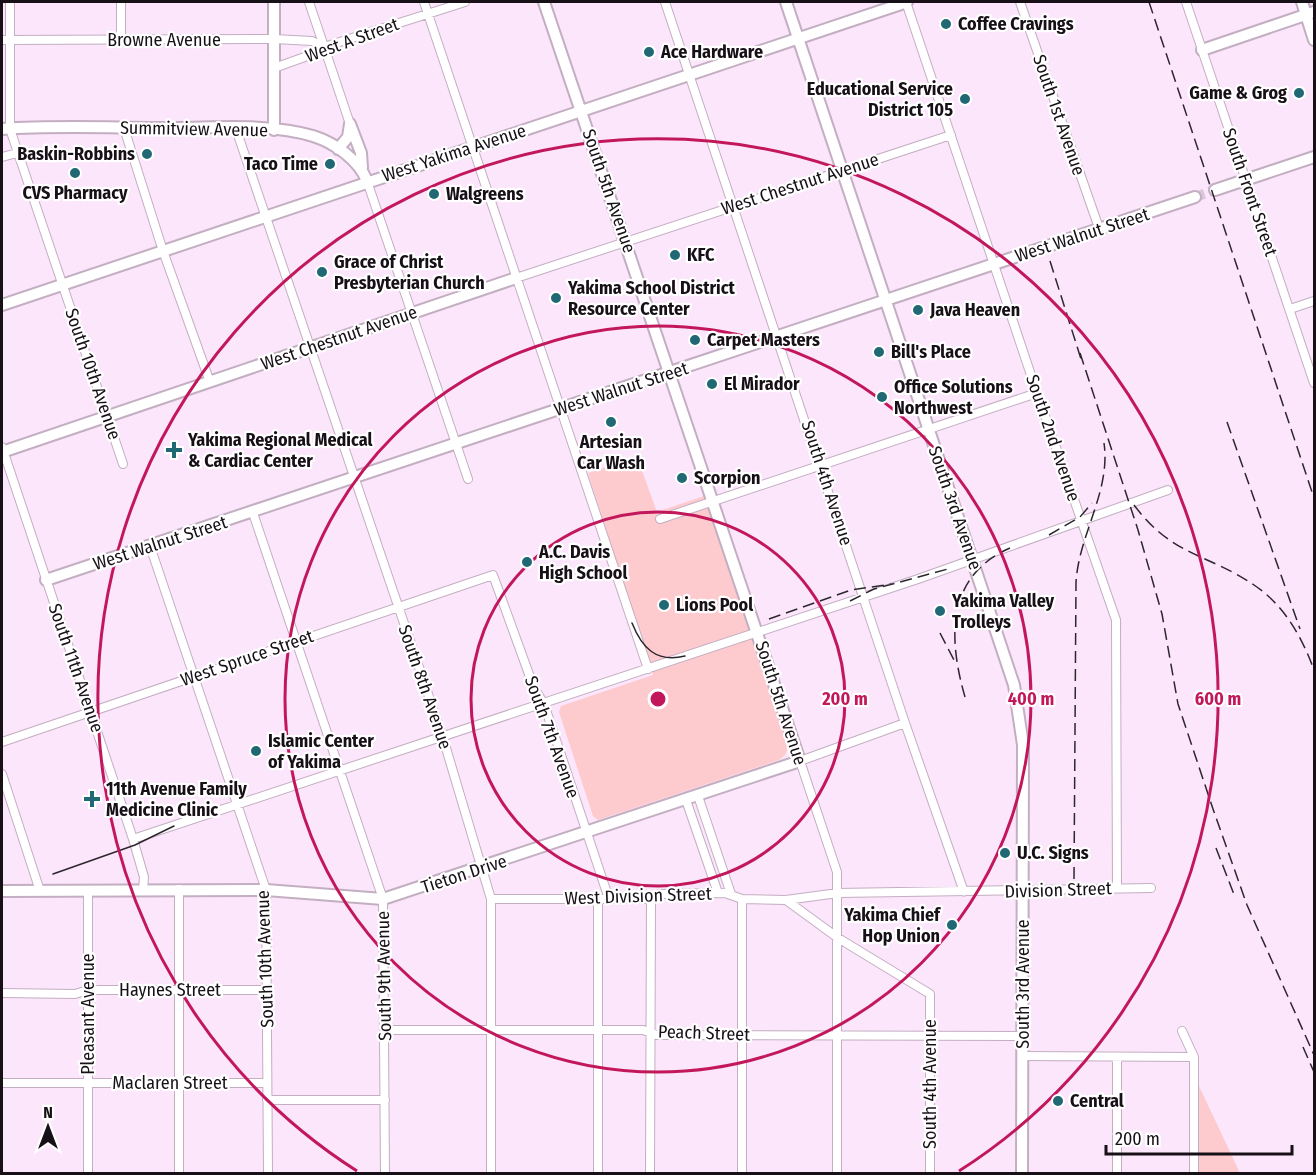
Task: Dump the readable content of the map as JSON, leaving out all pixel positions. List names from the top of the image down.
{
  "streets": {
    "street": [
      "Browne Avenue",
      "West A Street",
      "South 1st Avenue",
      "Summitview Avenue",
      "West Yakima Avenue",
      "West Chestnut Avenue",
      "South 5th Avenue",
      "South Front Street",
      "West Walnut Street",
      "South 10th Avenue",
      "South 2nd Avenue",
      "South 4th Avenue",
      "South 3rd Avenue",
      "West Spruce Street",
      "South 11th Avenue",
      "South 8th Avenue",
      "South 7th Avenue",
      "Tieton Drive",
      "Division Street",
      "West Division Street",
      "South 9th Avenue",
      "Haynes Street",
      "Pleasant Avenue",
      "Peach Street",
      "Maclaren Street"
    ]
  },
  "crossings": [
    ["Browne Avenue", "West A Street"],
    ["Browne Avenue", "South 10th Avenue"],
    ["South 1st Avenue", "West Walnut Street"],
    ["Summitview Avenue", "West Yakima Avenue"],
    ["Summitview Avenue", "South 10th Avenue"],
    ["Summitview Avenue", "South 8th Avenue"],
    ["West Yakima Avenue", "South 5th Avenue"],
    ["West Yakima Avenue", "South 10th Avenue"],
    ["West Yakima Avenue", "South 2nd Avenue"],
    ["West Yakima Avenue", "South 4th Avenue"],
    ["West Yakima Avenue", "South 3rd Avenue"],
    ["West Yakima Avenue", "South 8th Avenue"],
    ["West Chestnut Avenue", "South 5th Avenue"],
    ["West Chestnut Avenue", "South 10th Avenue"],
    ["West Chestnut Avenue", "South 2nd Avenue"],
    ["West Chestnut Avenue", "South 4th Avenue"],
    ["West Chestnut Avenue", "South 3rd Avenue"],
    ["West Chestnut Avenue", "South 11th Avenue"],
    ["West Chestnut Avenue", "South 8th Avenue"],
    ["South 5th Avenue", "West Walnut Street"],
    ["South 5th Avenue", "South 4th Avenue"],
    ["South 5th Avenue", "Tieton Drive"],
    ["South 5th Avenue", "West Division Street"],
    ["South 5th Avenue", "Peach Street"],
    ["West Walnut Street", "South 10th Avenue"],
    ["West Walnut Street", "South 2nd Avenue"],
    ["West Walnut Street", "South 4th Avenue"],
    ["West Walnut Street", "South 3rd Avenue"],
    ["West Walnut Street", "South 11th Avenue"],
    ["West Walnut Street", "South 8th Avenue"],
    ["West Walnut Street", "South 9th Avenue"],
    ["South 10th Avenue", "West Spruce Street"],
    ["South 10th Avenue", "Tieton Drive"],
    ["South 10th Avenue", "Haynes Street"],
    ["South 10th Avenue", "Maclaren Street"],
    ["South 2nd Avenue", "Division Street"],
    ["South 4th Avenue", "Tieton Drive"],
    ["South 4th Avenue", "Division Street"],
    ["South 4th Avenue", "West Division Street"],
    ["South 4th Avenue", "Peach Street"],
    ["South 3rd Avenue", "Division Street"],
    ["South 3rd Avenue", "Peach Street"],
    ["West Spruce Street", "South 11th Avenue"],
    ["West Spruce Street", "South 8th Avenue"],
    ["West Spruce Street", "South 7th Avenue"],
    ["West Spruce Street", "South 9th Avenue"],
    ["South 11th Avenue", "Tieton Drive"],
    ["South 8th Avenue", "Tieton Drive"],
    ["South 8th Avenue", "West Division Street"],
    ["South 8th Avenue", "Peach Street"],
    ["South 7th Avenue", "Tieton Drive"],
    ["South 7th Avenue", "West Division Street"],
    ["Tieton Drive", "South 9th Avenue"],
    ["Tieton Drive", "Pleasant Avenue"],
    ["Division Street", "West Division Street"],
    ["South 9th Avenue", "Peach Street"],
    ["Haynes Street", "Pleasant Avenue"],
    ["Pleasant Avenue", "Maclaren Street"]
  ],
  "places": {
    "other": [
      "Coffee Cravings",
      "Ace Hardware",
      "Game & Grog",
      "Educational Service District 105",
      "Baskin-Robbins",
      "Taco Time",
      "CVS Pharmacy",
      "Walgreens",
      "KFC",
      "Grace of Christ Presbyterian Church",
      "Yakima School District Resource Center",
      "Java Heaven",
      "Carpet Masters",
      "Bill's Place",
      "El Mirador",
      "Office Solutions Northwest",
      "Artesian Car Wash",
      "Scorpion",
      "A.C. Davis High School",
      "Lions Pool",
      "Yakima Valley Trolleys",
      "Islamic Center of Yakima",
      "U.C. Signs",
      "Yakima Chief Hop Union",
      "Central"
    ],
    "health": ["Yakima Regional Medical & Cardiac Center", "11th Avenue Family Medicine Clinic"]
  },
  "scale_bar": "200 m",
  "north": "top",
  "rings": ["200 m", "400 m", "600 m"]
}
